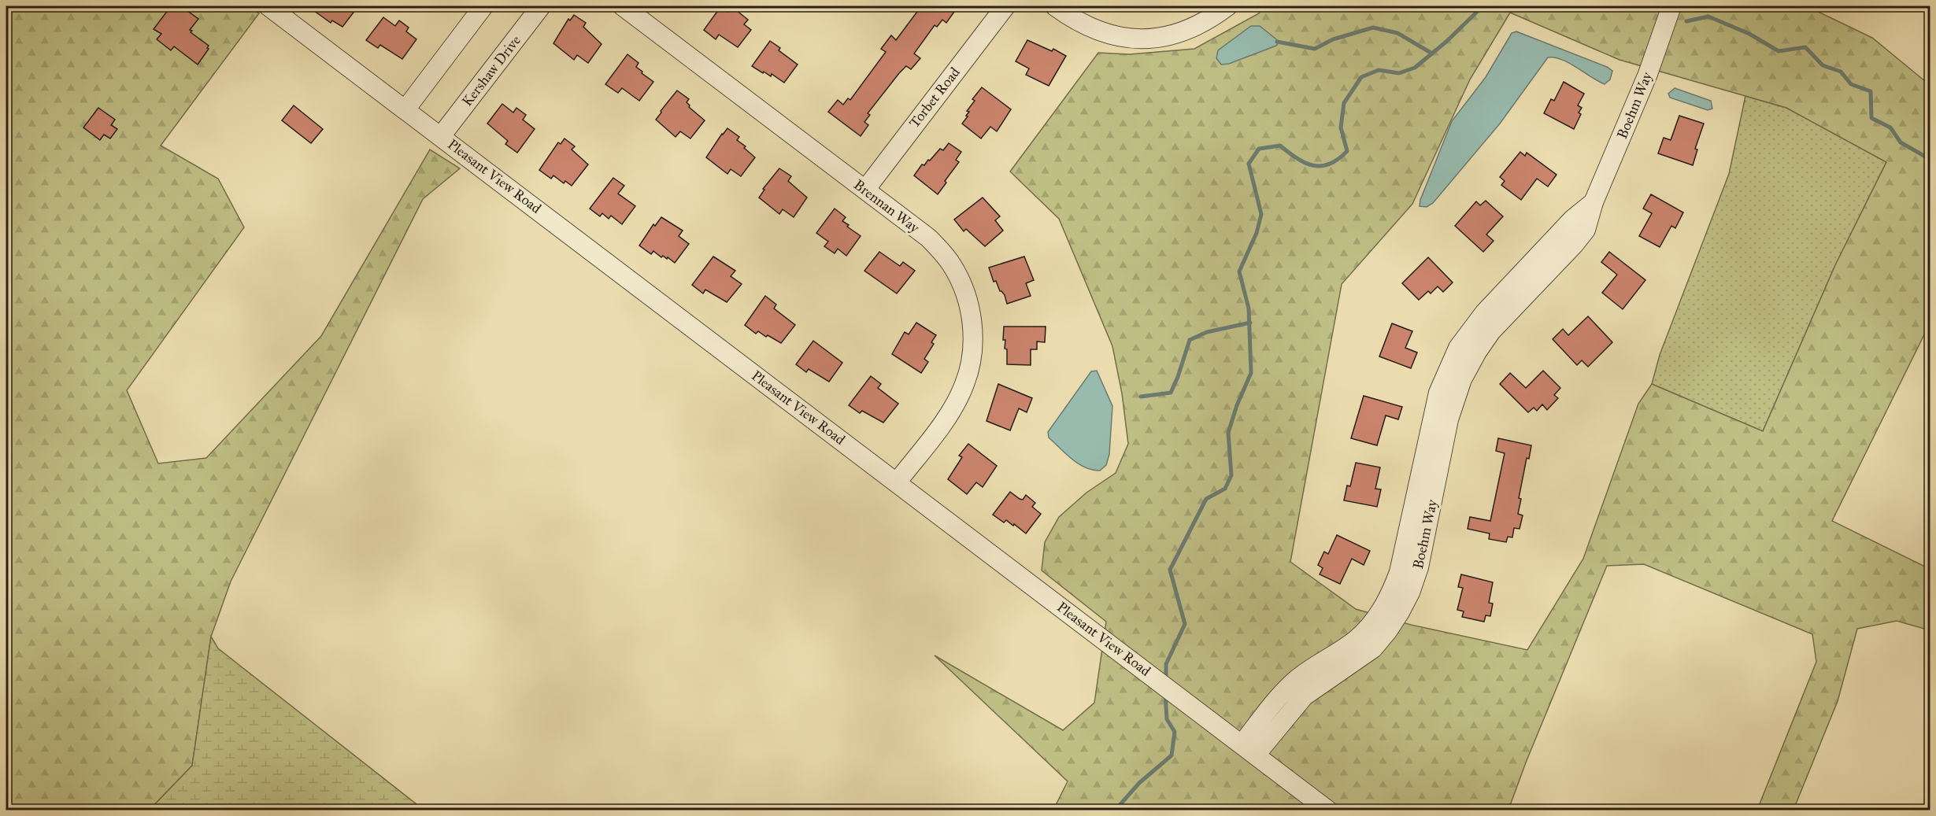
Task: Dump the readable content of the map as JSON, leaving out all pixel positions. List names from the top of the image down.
{
  "streets": {
    "street": [
      "Kershaw Drive",
      "Torbet Road",
      "Boehm Way",
      "Pleasant View Road",
      "Brennan Way"
    ]
  },
  "crossings": [
    ["Kershaw Drive", "Pleasant View Road"],
    ["Torbet Road", "Brennan Way"],
    ["Boehm Way", "Pleasant View Road"],
    ["Pleasant View Road", "Brennan Way"]
  ]
}
